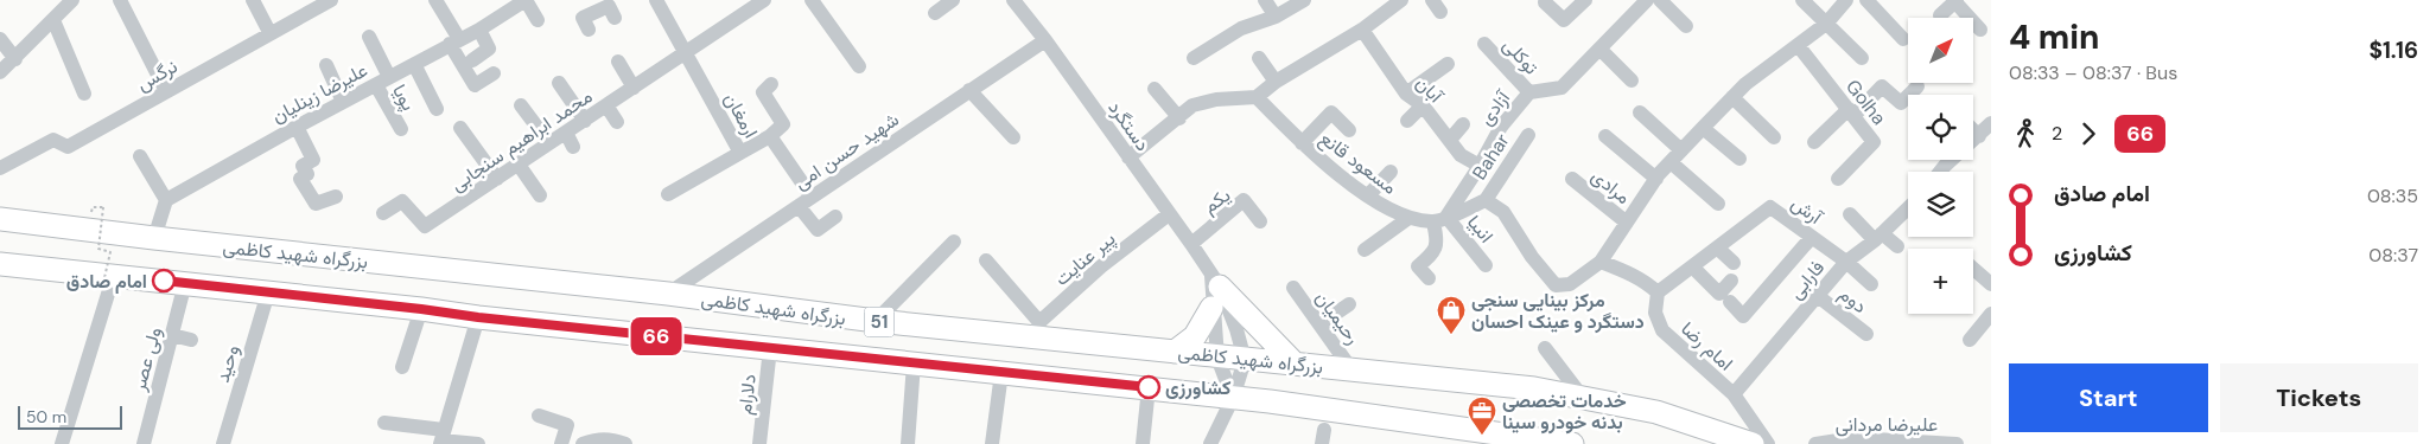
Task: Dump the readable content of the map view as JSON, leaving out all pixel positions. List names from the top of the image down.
{
  "streets": {
    "highway": ["بزرگراه شهید کاظمی", "51"],
    "street": [
      "توکلی",
      "نرگس",
      "آبان",
      "علیرضا زینلیان",
      "پویا",
      "Golha",
      "آزادی",
      "ارمغان",
      "دستگرد",
      "محمد ابراهیم سنجابی",
      "شهید حسن امی",
      "Bahar",
      "مسعود قانع",
      "مرادی",
      "یکم",
      "آرش",
      "انبیا",
      "پیر عنایت",
      "فارابی",
      "دوم",
      "رحیمیان",
      "امام رضا",
      "ولی عصر",
      "وحید",
      "دلارام",
      "علیرضا مردانی"
    ]
  },
  "crossings": [
    ["توکلی", "آزادی"],
    ["آبان", "آزادی"],
    ["علیرضا زینلیان", "پویا"],
    ["آزادی", "مسعود قانع"],
    ["آزادی", "انبیا"],
    ["ارمغان", "محمد ابراهیم سنجابی"],
    ["ارمغان", "شهید حسن امی"],
    ["دستگرد", "شهید حسن امی"],
    ["دستگرد", "یکم"],
    ["دستگرد", "بزرگراه شهید کاظمی"],
    ["دستگرد", "پیر عنایت"],
    ["شهید حسن امی", "بزرگراه شهید کاظمی"],
    ["مسعود قانع", "انبیا"],
    ["آرش", "فارابی"],
    ["آرش", "امام رضا"],
    ["بزرگراه شهید کاظمی", "پیر عنایت"],
    ["بزرگراه شهید کاظمی", "رحیمیان"],
    ["بزرگراه شهید کاظمی", "ولی عصر"],
    ["بزرگراه شهید کاظمی", "وحید"],
    ["بزرگراه شهید کاظمی", "دلارام"],
    ["فارابی", "دوم"],
    ["فارابی", "امام رضا"]
  ],
  "places": {
    "other": ["امام صادق", "کشاورزی"],
    "shop": ["مرکز بینایی سنجی دستگرد و عینک احسان"],
    "office": ["خدمات تخصصی بدنه خودرو سینا"]
  },
  "lines": ["bus line 66"],
  "scale_bar": "50 m",
  "north": "top right",
  "page": {
    "on_map": "66",
    "heading": ["4 min", "08:33 – 08:37 · Bus", "$1.16"],
    "map_buttons": "+",
    "legs": ["2", "66"],
    "list": [
      {
        "name": "امام صادق",
        "value": "08:35"
      },
      {
        "name": "کشاورزی",
        "value": "08:37"
      }
    ],
    "buttons": ["Start", "Tickets"],
    "scale": "50 m"
  }
}
